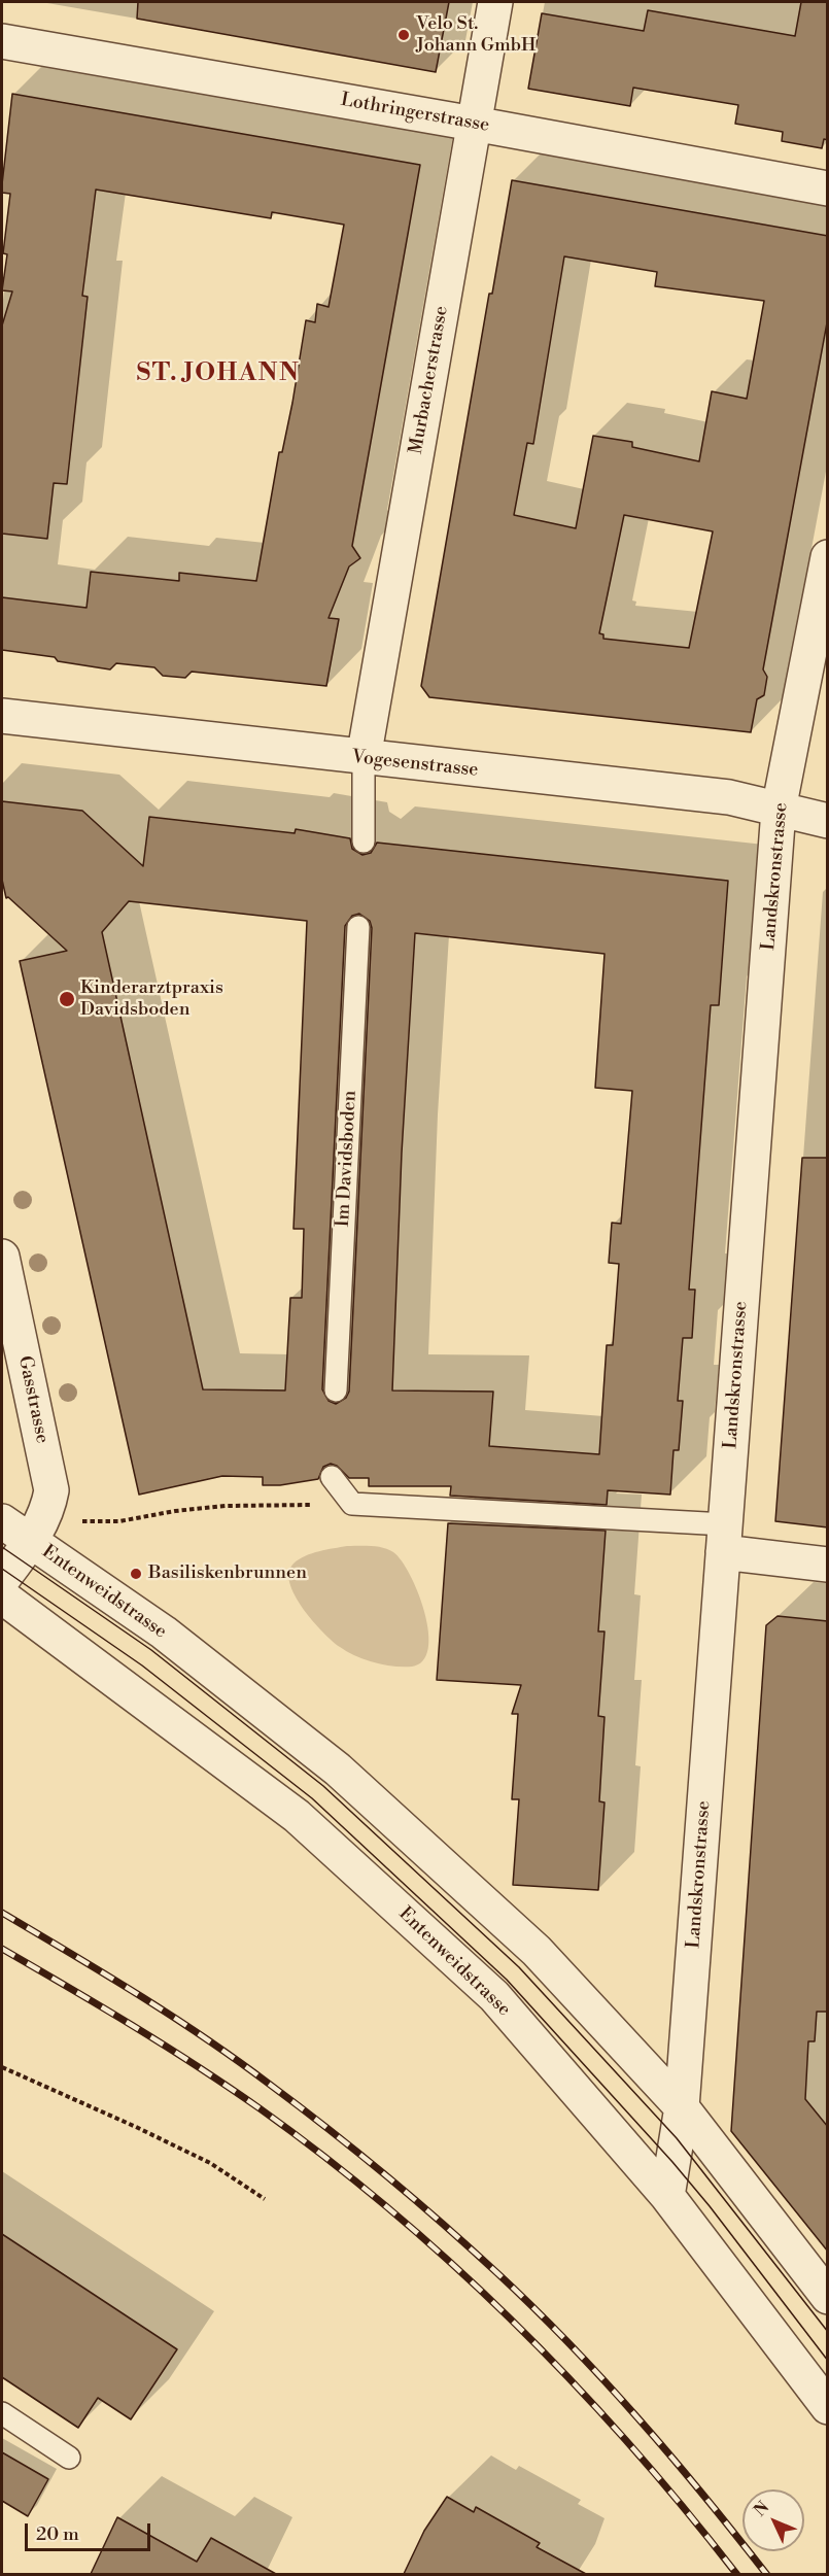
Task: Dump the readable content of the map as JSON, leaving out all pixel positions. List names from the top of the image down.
{
  "streets": {
    "street": [
      "Lothringerstrasse",
      "Murbacherstrasse",
      "Vogesenstrasse",
      "Landskronstrasse",
      "Gasstrasse",
      "Entenweidstrasse"
    ],
    "lane": ["Im Davidsboden"]
  },
  "crossings": [
    ["Lothringerstrasse", "Murbacherstrasse"],
    ["Murbacherstrasse", "Vogesenstrasse"],
    ["Vogesenstrasse", "Landskronstrasse"],
    ["Landskronstrasse", "Entenweidstrasse"],
    ["Gasstrasse", "Entenweidstrasse"]
  ],
  "districts": ["ST. JOHANN"],
  "places": ["Velo St. Johann GmbH", "Kinderarztpraxis Davidsboden", "Basiliskenbrunnen"],
  "scale_bar": "20 m",
  "north": "top left"
}
